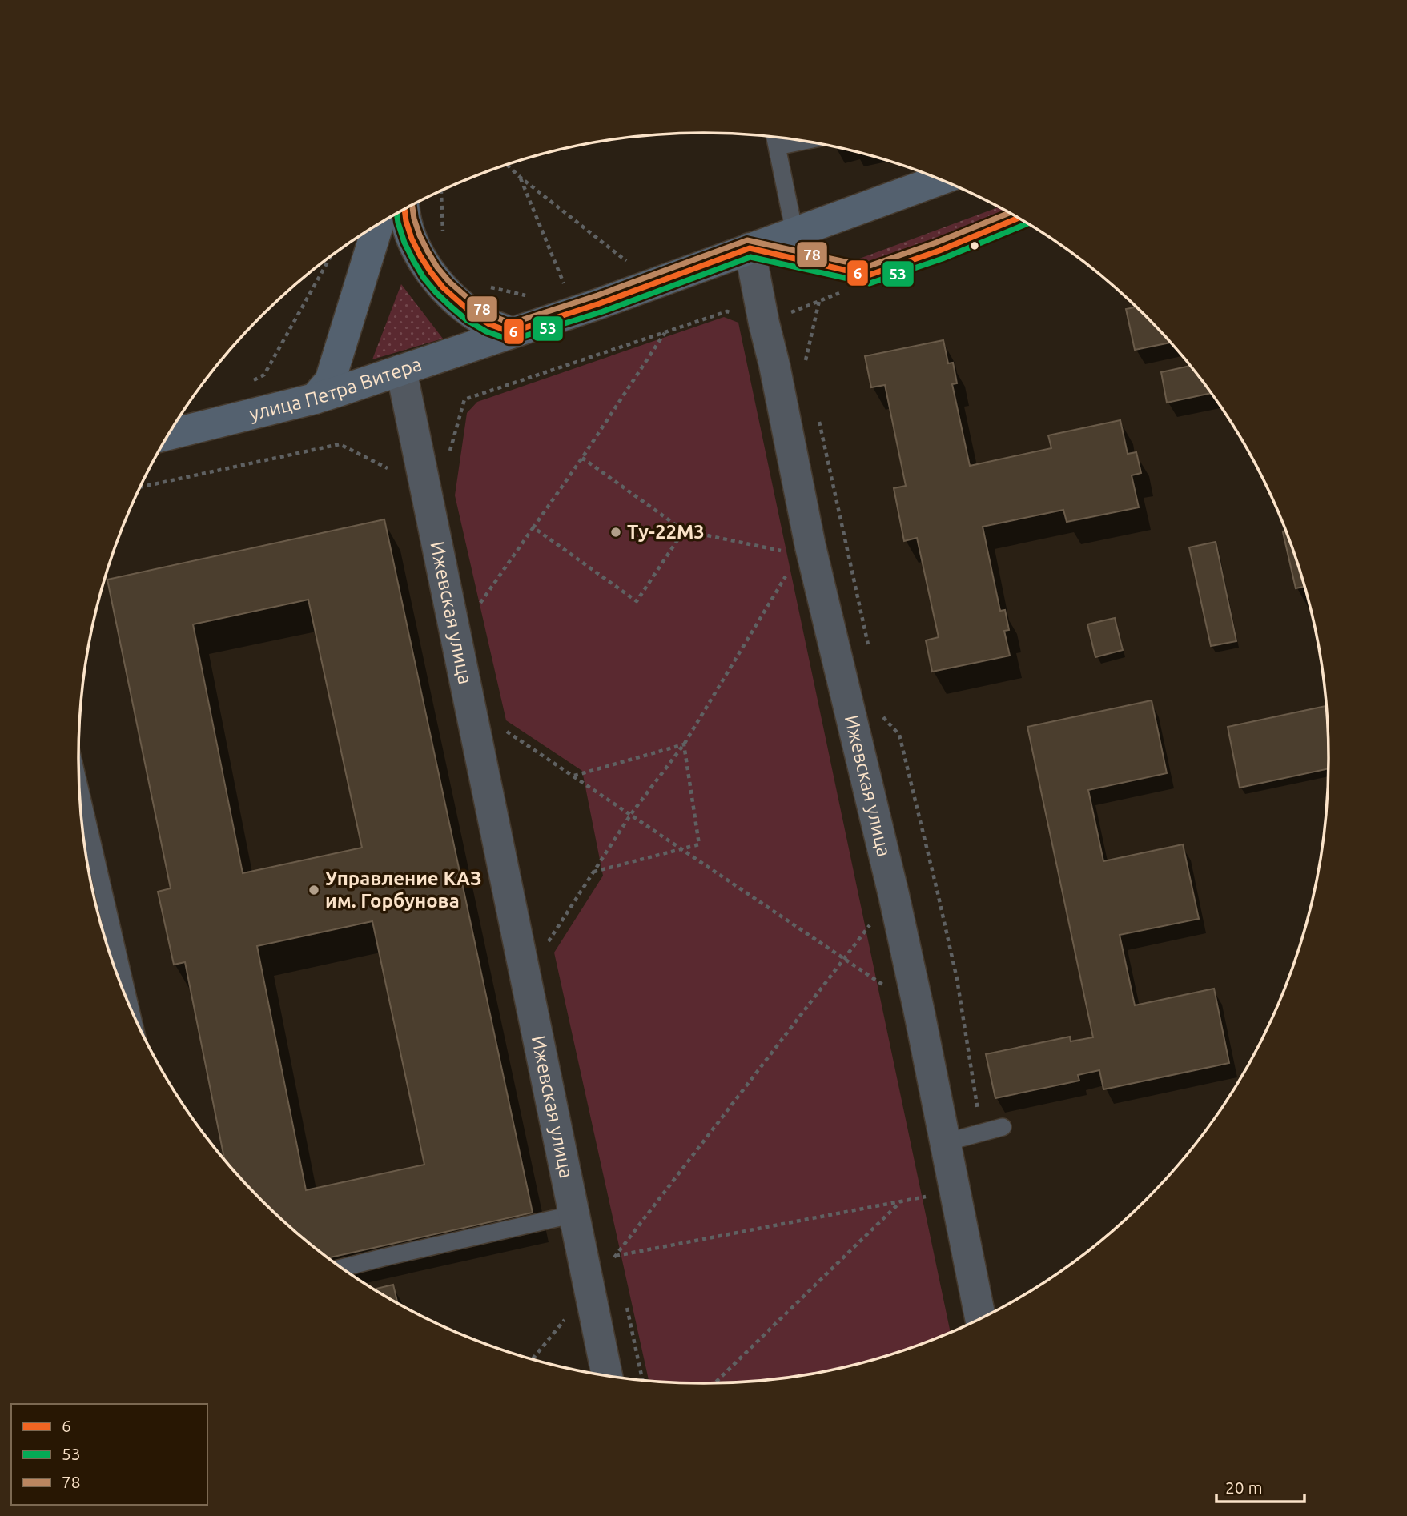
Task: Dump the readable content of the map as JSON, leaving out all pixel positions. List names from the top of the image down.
{
  "streets": {
    "main road": ["улица Петра Витера"],
    "street": ["Ижевская улица"]
  },
  "crossings": [
    ["улица Петра Витера", "Ижевская улица"]
  ],
  "places": ["Ту-22М3", "Управление КАЗ им. Горбунова"],
  "lines": ["transit line 78", "transit line 6", "transit line 53"],
  "legend": ["6", "53", "78"],
  "scale_bar": "20 m"
}
